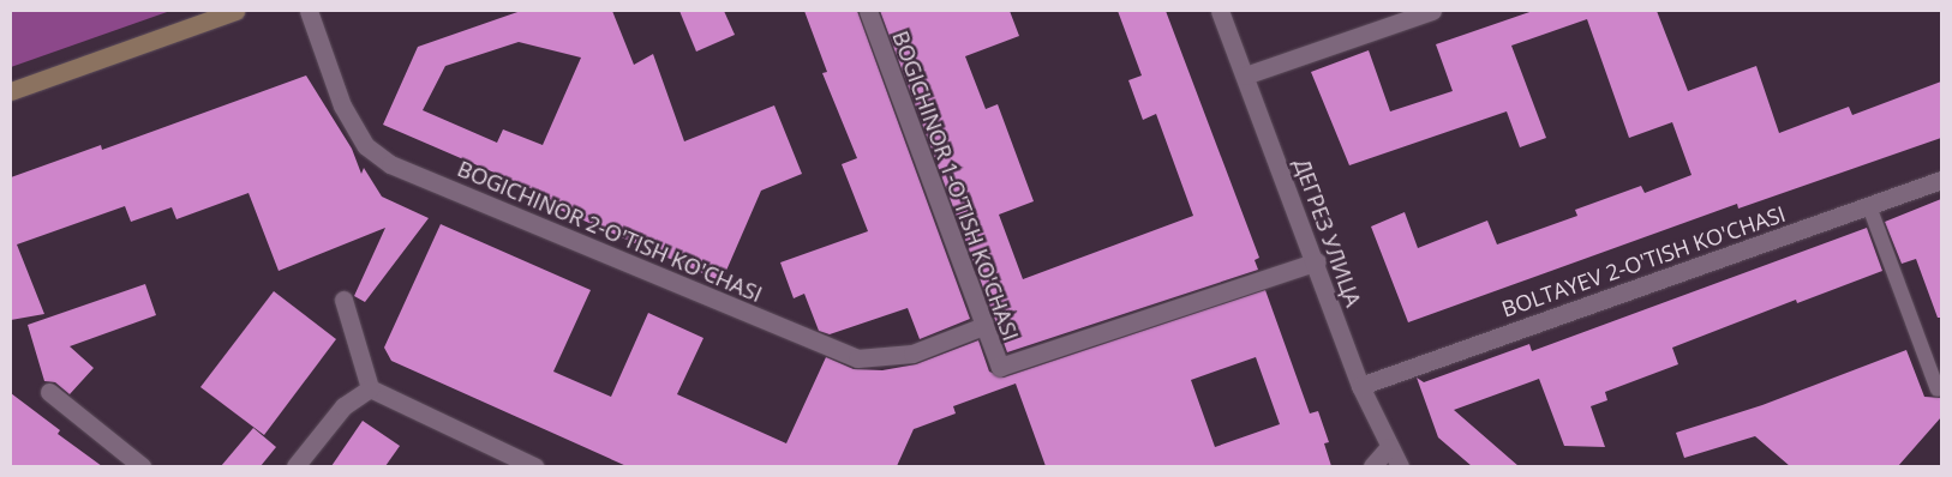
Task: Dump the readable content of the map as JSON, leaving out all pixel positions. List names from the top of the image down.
{
  "streets": {
    "street": [
      "BOGICHINOR 1-O'TISH KO'CHASI",
      "BOGICHINOR 2-O'TISH KO'CHASI",
      "ДЕГРЕЗ УЛИЦА",
      "BOLTAYEV 2-O'TISH KO'CHASI"
    ]
  },
  "crossings": [
    ["BOGICHINOR 1-O'TISH KO'CHASI", "BOGICHINOR 2-O'TISH KO'CHASI"],
    ["BOGICHINOR 1-O'TISH KO'CHASI", "ДЕГРЕЗ УЛИЦА"],
    ["ДЕГРЕЗ УЛИЦА", "BOLTAYEV 2-O'TISH KO'CHASI"]
  ]
}
